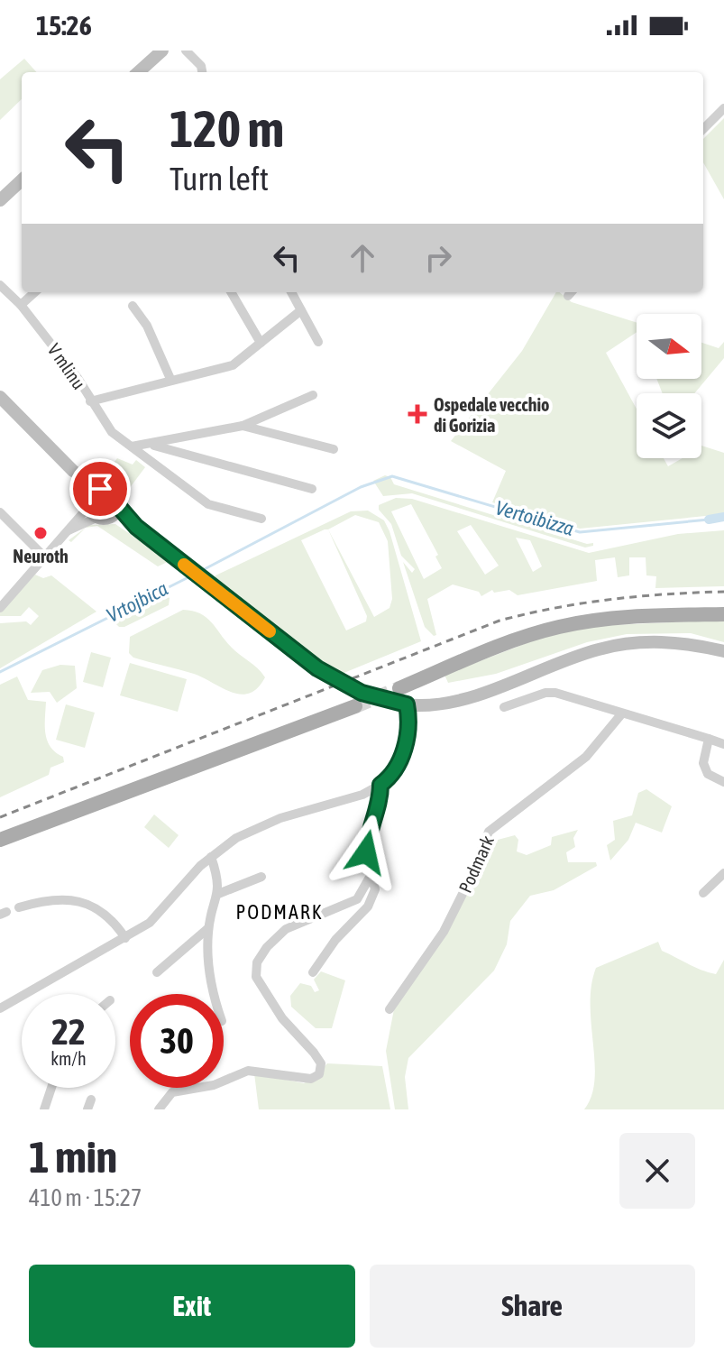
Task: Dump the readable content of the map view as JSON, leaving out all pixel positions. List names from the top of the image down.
{
  "streets": {
    "street": ["V mlinu", "Podmark"]
  },
  "districts": ["PODMARK"],
  "water": ["Vertoibizza", "Vrtojbica"],
  "places": {
    "health": ["Ospedale vecchio di Gorizia"],
    "other": ["Neuroth"]
  },
  "north": "right",
  "page": {
    "status": "15:26",
    "turn": ["120 m", "Turn left"],
    "speed": "22 km/h",
    "limit": "30",
    "heading": ["1 min", "410 m · 15:27"],
    "buttons": ["Exit", "Share"]
  }
}
